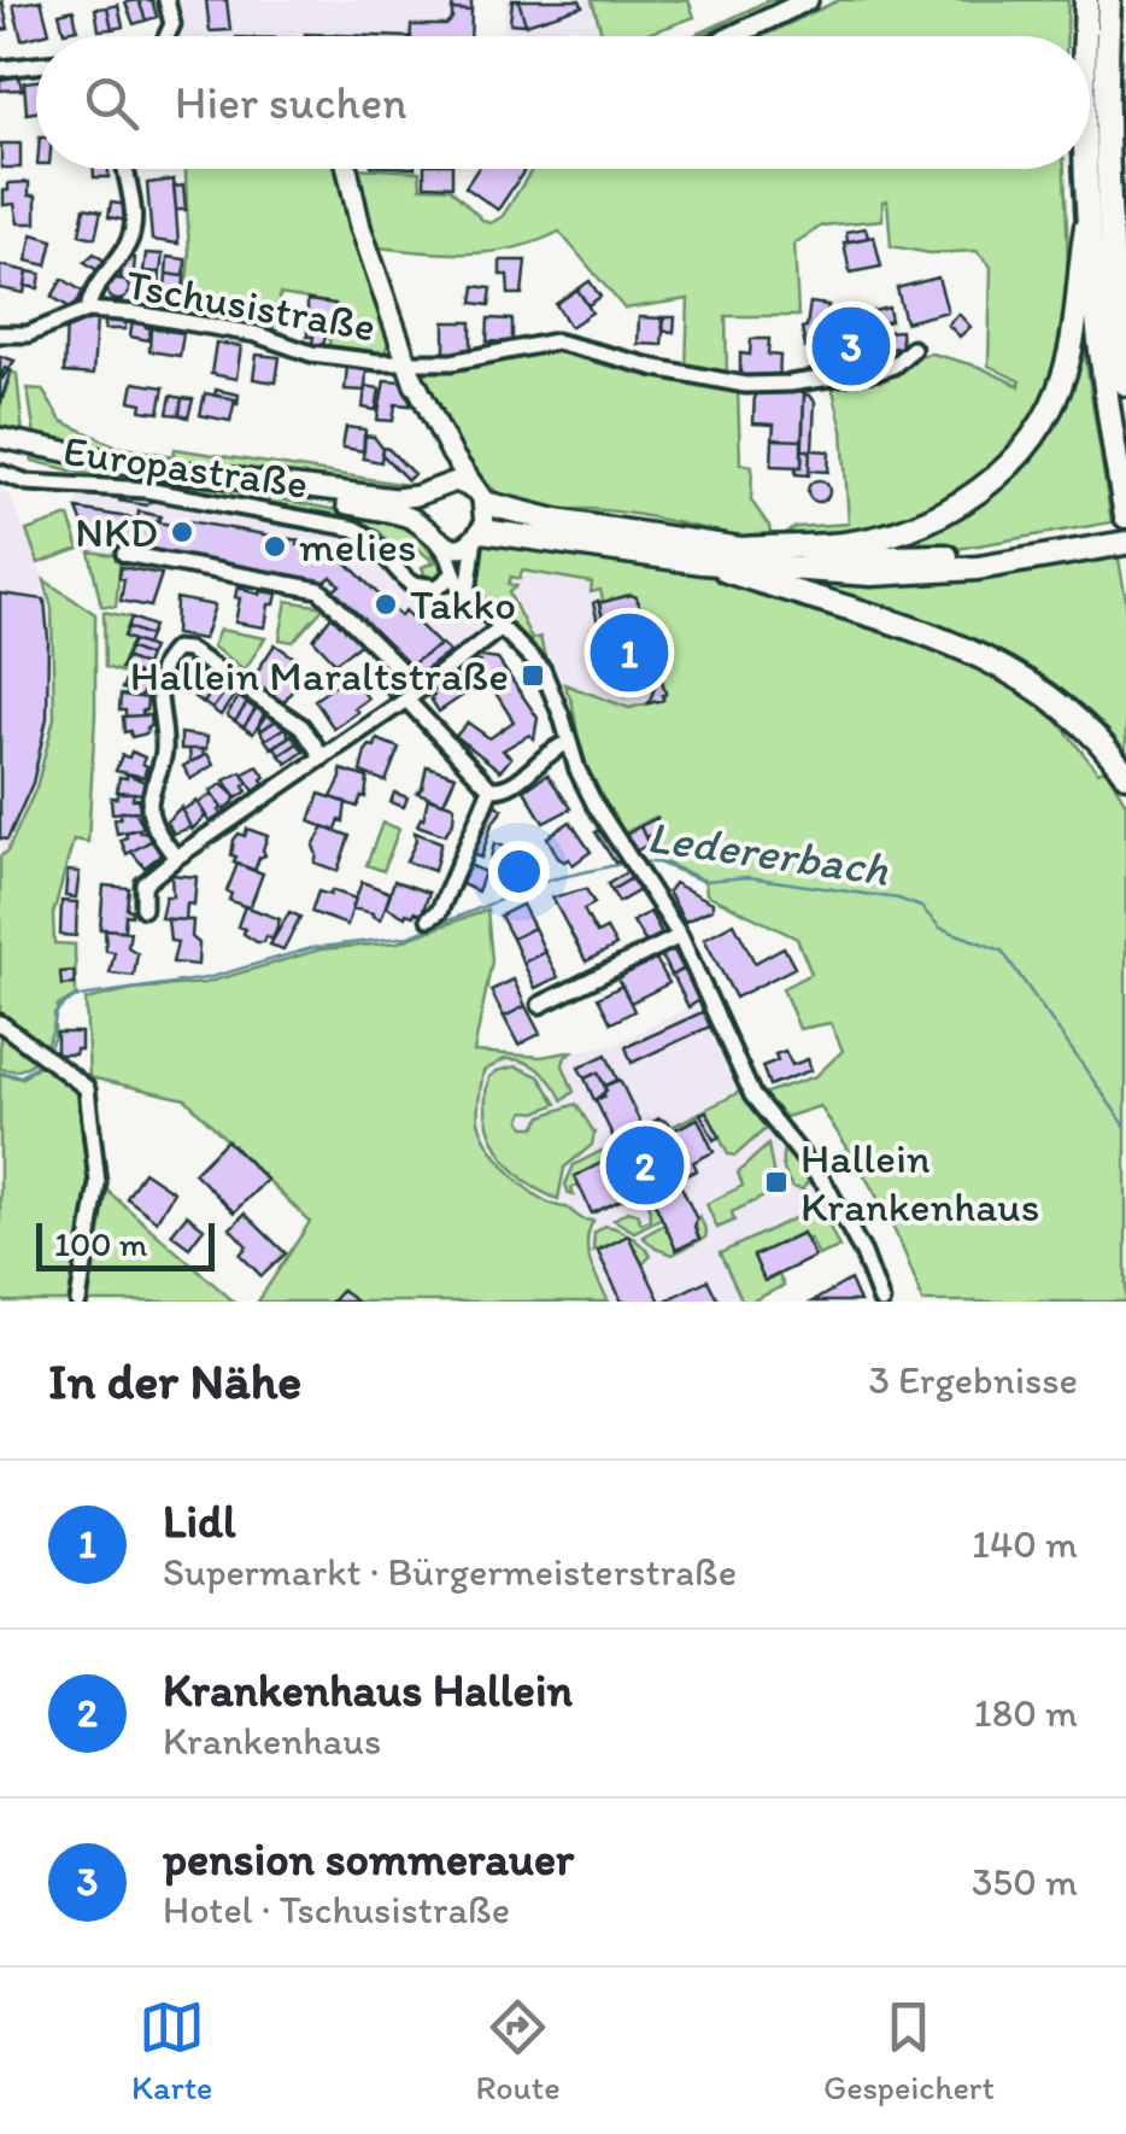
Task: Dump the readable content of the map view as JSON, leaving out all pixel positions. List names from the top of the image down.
{
  "streets": {
    "main road": ["Europastraße"],
    "street": ["Tschusistraße"]
  },
  "water": ["Ledererbach"],
  "places": {
    "other": ["NKD", "melies", "Takko"],
    "transit": ["Hallein Maraltstraße", "Hallein Krankenhaus"]
  },
  "scale_bar": "100 m",
  "page": {
    "search": "Hier suchen",
    "pins": ["3", "1", "2"],
    "scale": "100 m",
    "heading": ["In der Nähe", "3 Ergebnisse"],
    "list": [
      {
        "mark": "1",
        "name": "Lidl",
        "note": "Supermarkt · Bürgermeisterstraße",
        "value": "140 m"
      },
      {
        "mark": "2",
        "name": "Krankenhaus Hallein",
        "note": "Krankenhaus",
        "value": "180 m"
      },
      {
        "mark": "3",
        "name": "pension sommerauer",
        "note": "Hotel · Tschusistraße",
        "value": "350 m"
      }
    ],
    "nav": ["Karte", "Route", "Gespeichert"]
  }
}
